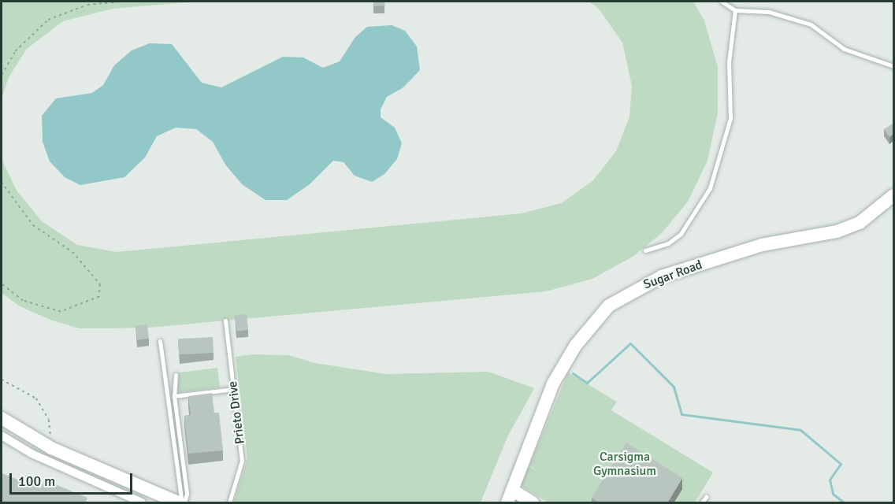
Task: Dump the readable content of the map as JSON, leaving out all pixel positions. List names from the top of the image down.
{
  "streets": {
    "main road": ["Sugar Road"],
    "lane": ["Prieto Drive"]
  },
  "parks": ["Carsigma Gymnasium"],
  "scale_bar": "100 m"
}
